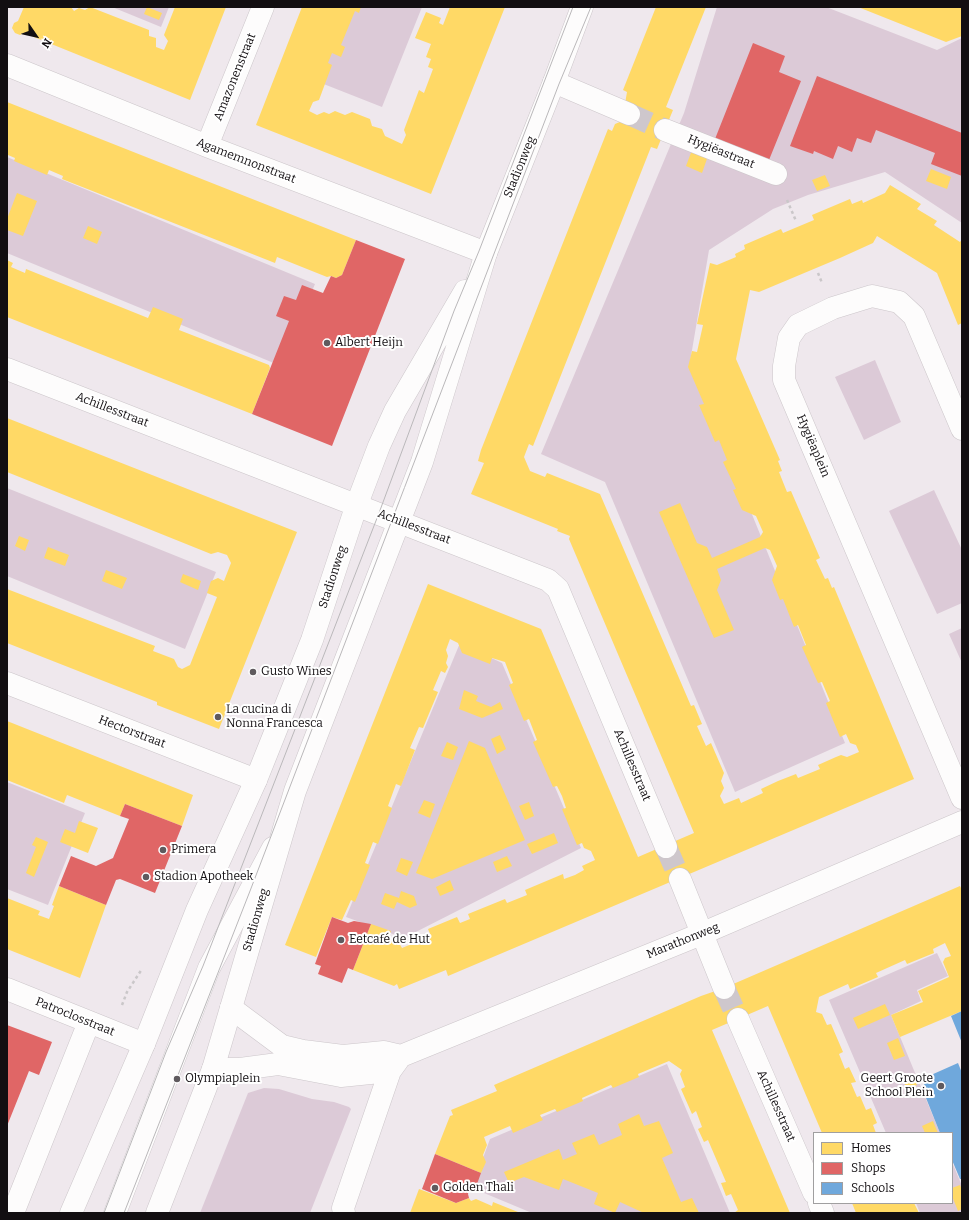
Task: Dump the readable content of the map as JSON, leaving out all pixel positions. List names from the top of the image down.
{
  "streets": {
    "street": [
      "Amazonenstraat",
      "Hygiëastraat",
      "Agamemnonstraat",
      "Stadionweg",
      "Achillesstraat",
      "Hygiëaplein",
      "Hectorstraat",
      "Marathonweg",
      "Patroclosstraat"
    ]
  },
  "crossings": [
    ["Amazonenstraat", "Agamemnonstraat"],
    ["Agamemnonstraat", "Stadionweg"],
    ["Stadionweg", "Achillesstraat"],
    ["Stadionweg", "Hectorstraat"],
    ["Stadionweg", "Patroclosstraat"]
  ],
  "places": [
    "Albert Heijn",
    "Gusto Wines",
    "La cucina di Nonna Francesca",
    "Primera",
    "Stadion Apotheek",
    "Eetcafé de Hut",
    "Olympiaplein",
    "Geert Groote School Plein",
    "Golden Thali"
  ],
  "legend": ["Homes", "Shops", "Schools"],
  "north": "bottom right"
}
